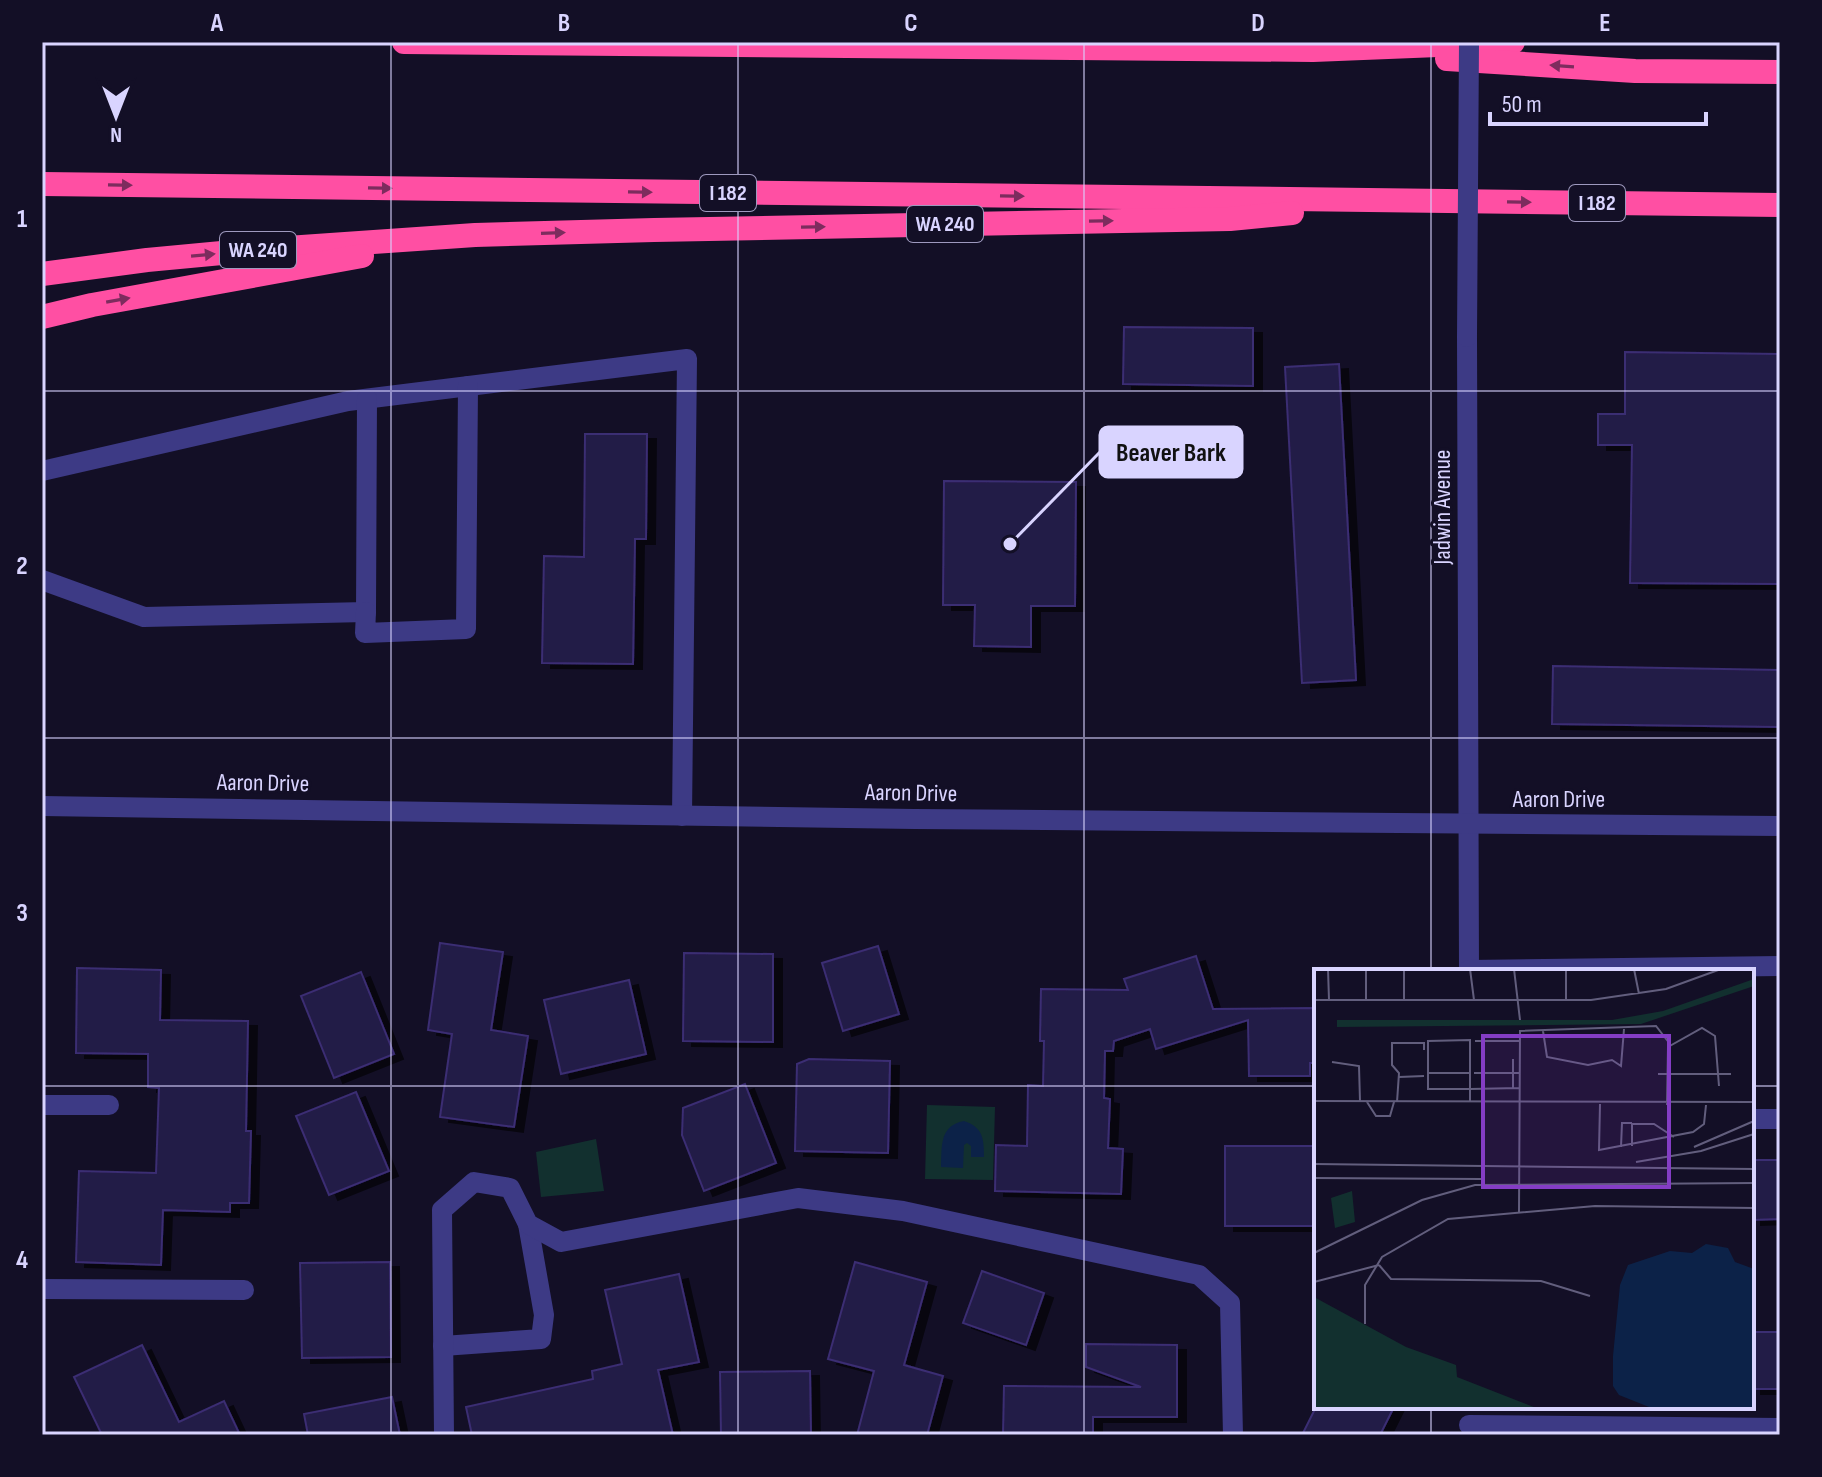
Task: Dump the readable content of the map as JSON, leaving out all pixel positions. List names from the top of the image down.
{
  "streets": {
    "highway": ["I 182", "WA 240"],
    "street": ["Jadwin Avenue", "Aaron Drive"]
  },
  "crossings": [
    ["I 182", "WA 240"],
    ["Jadwin Avenue", "Aaron Drive"]
  ],
  "places": ["Beaver Bark"],
  "scale_bar": "50 m",
  "north": "bottom",
  "grid": {
    "columns": [
      "A",
      "B",
      "C",
      "D",
      "E"
    ],
    "rows": [
      "1",
      "2",
      "3",
      "4"
    ]
  }
}
